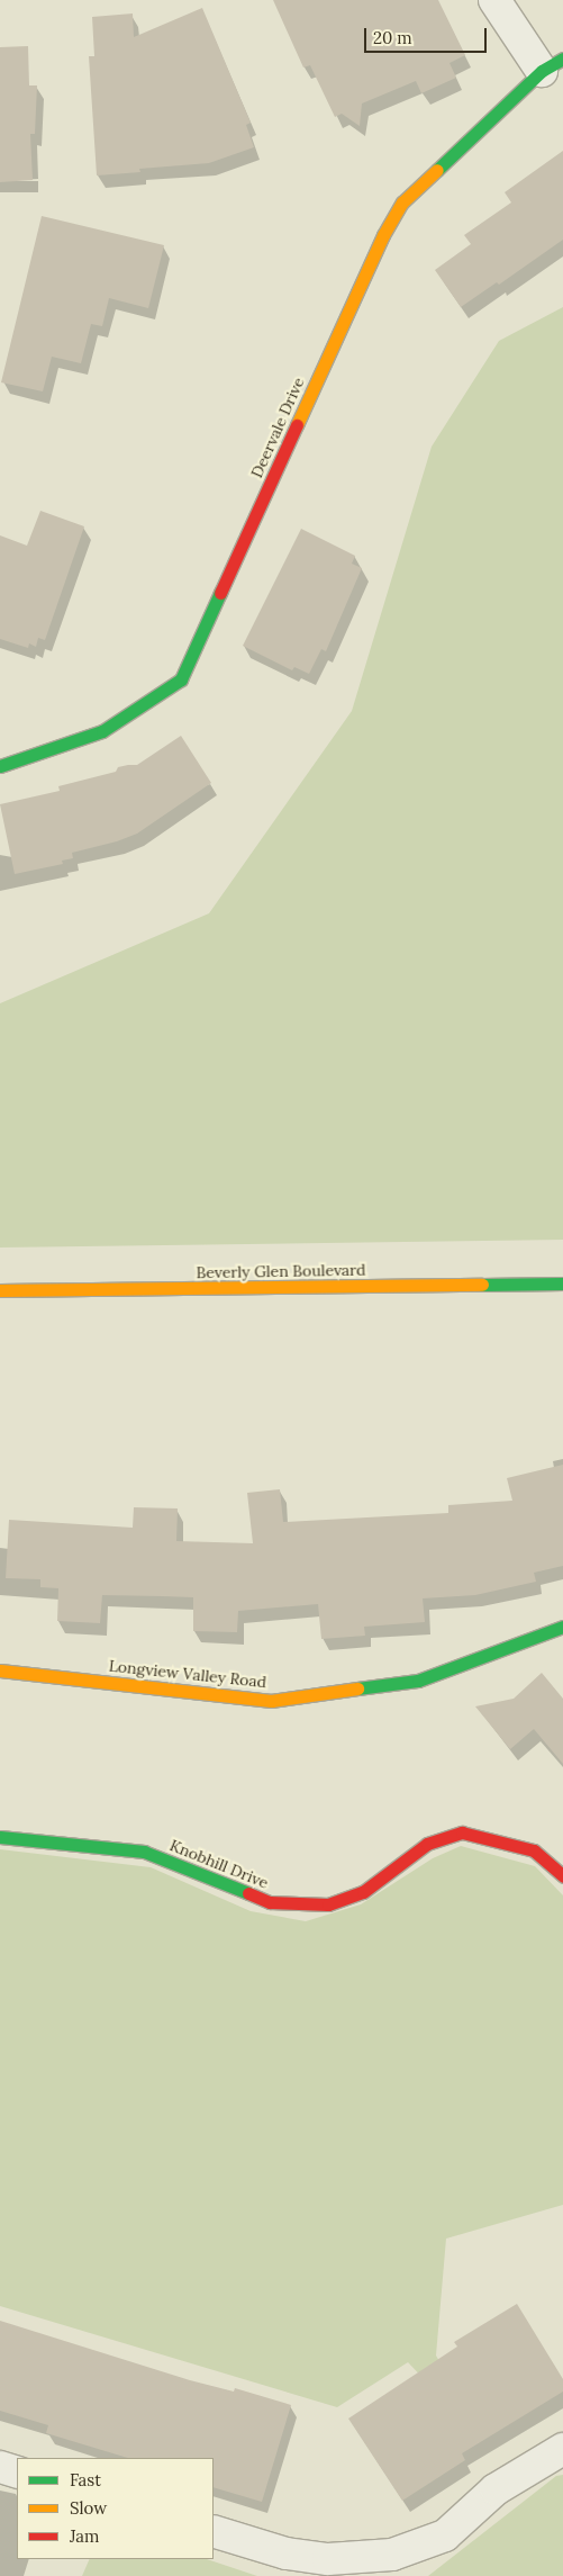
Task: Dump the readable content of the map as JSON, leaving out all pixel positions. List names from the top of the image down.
{
  "streets": {
    "street": [
      "Deervale Drive",
      "Beverly Glen Boulevard",
      "Longview Valley Road",
      "Knobhill Drive"
    ]
  },
  "legend": ["Fast", "Slow", "Jam"],
  "scale_bar": "20 m"
}
